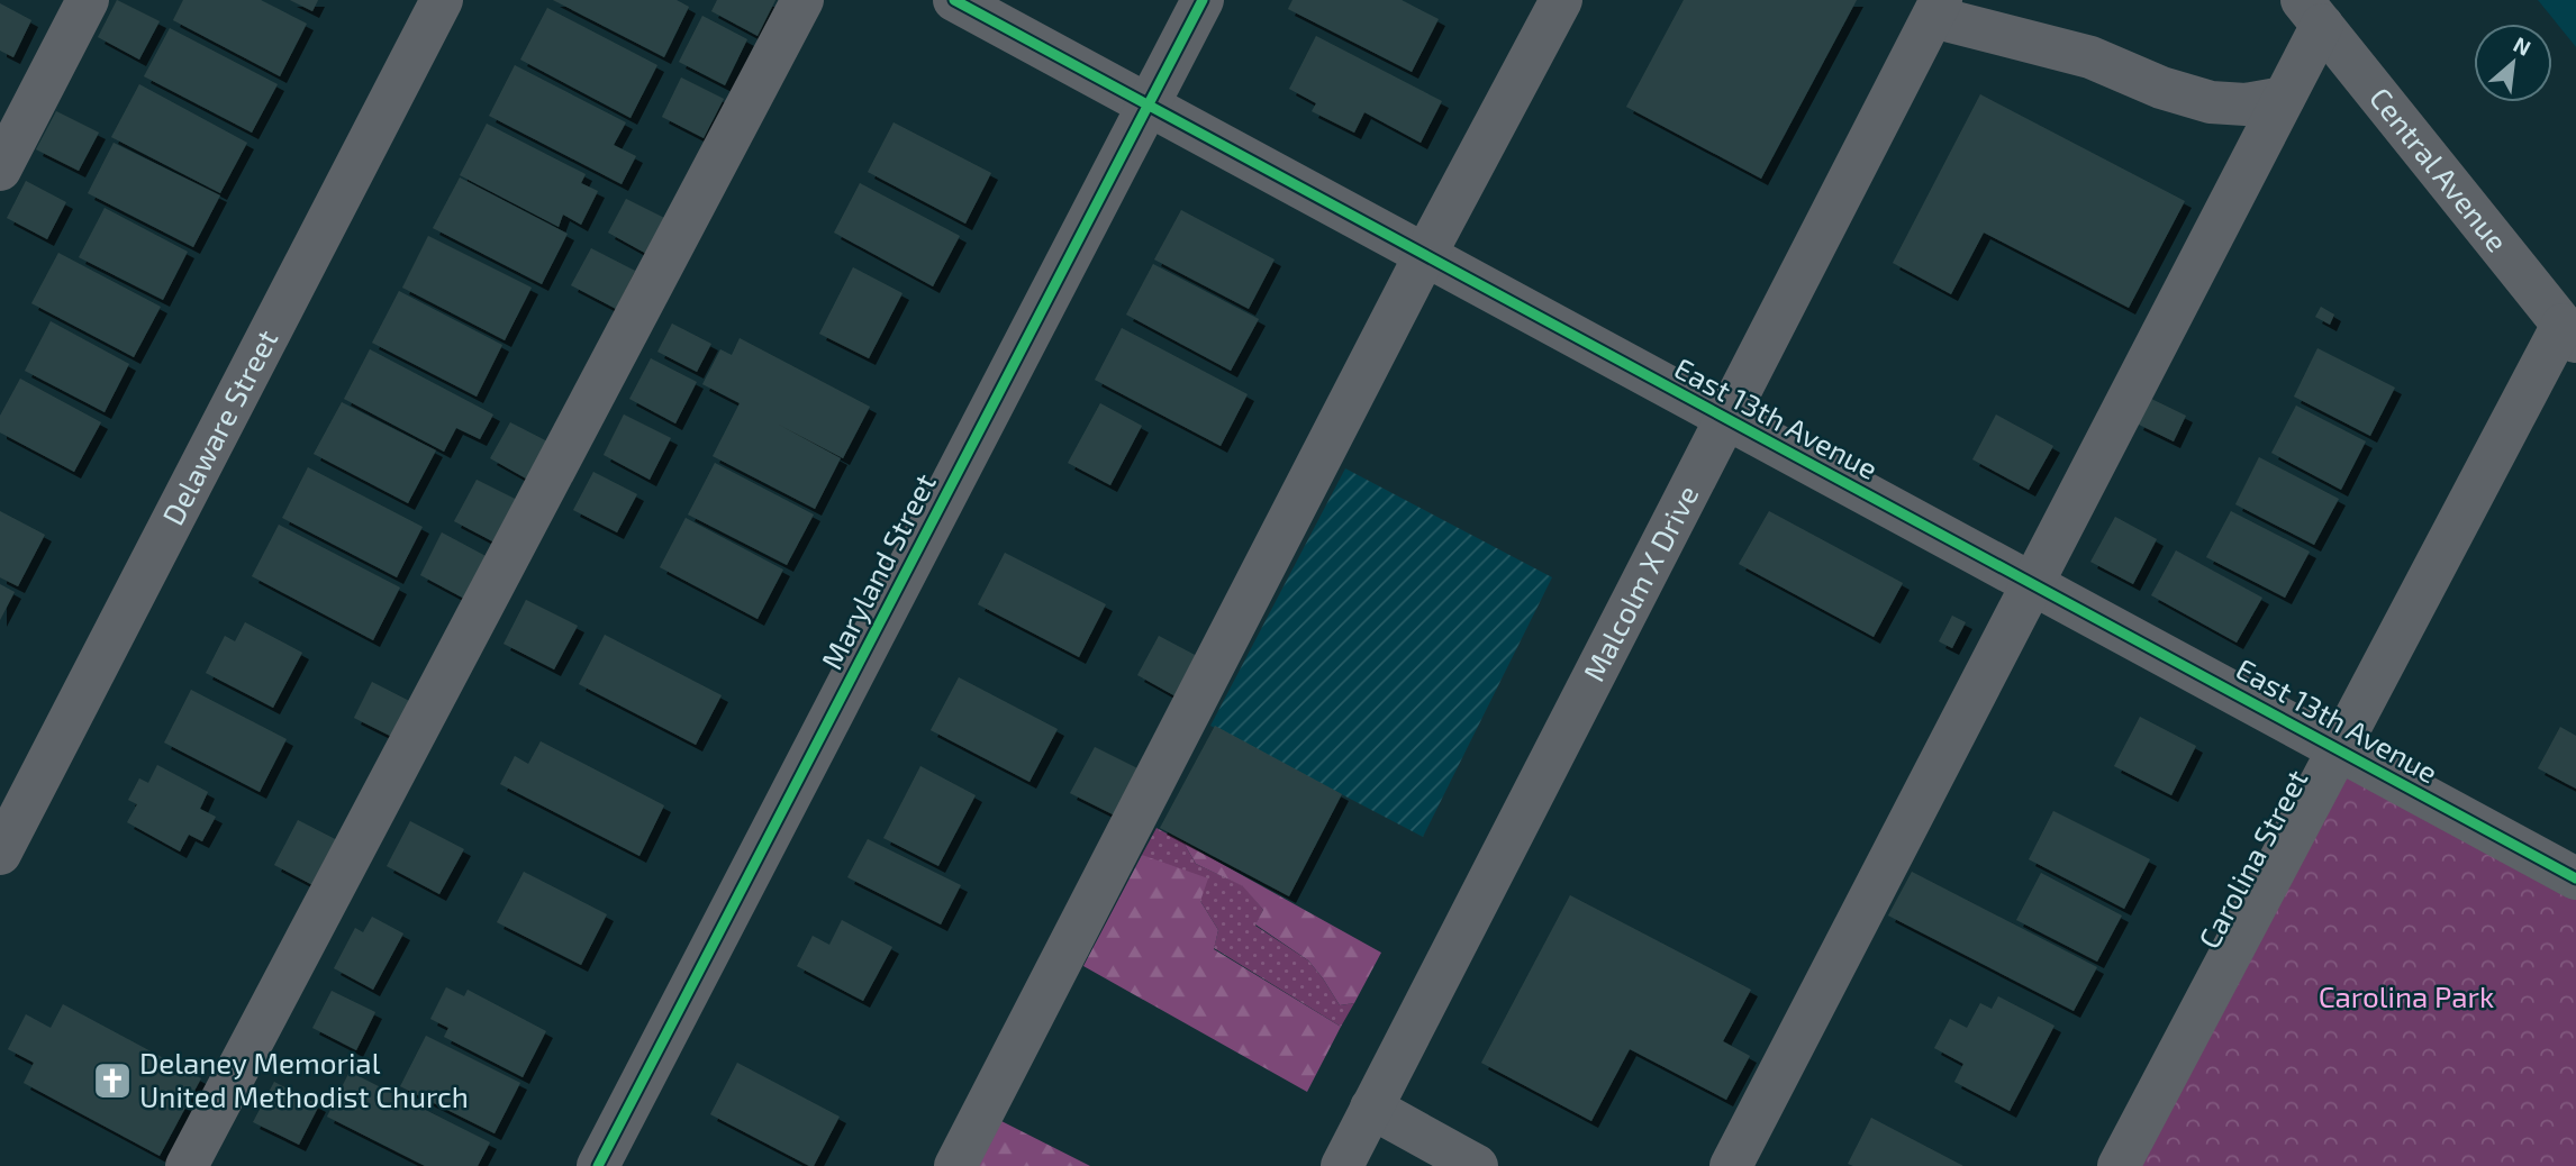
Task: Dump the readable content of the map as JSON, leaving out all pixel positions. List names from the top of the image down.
{
  "streets": {
    "street": [
      "Central Avenue",
      "East 13th Avenue",
      "Delaware Street",
      "Maryland Street",
      "Malcolm X Drive",
      "Carolina Street"
    ]
  },
  "crossings": [
    ["Central Avenue", "Carolina Street"],
    ["East 13th Avenue", "Maryland Street"],
    ["East 13th Avenue", "Malcolm X Drive"],
    ["East 13th Avenue", "Carolina Street"]
  ],
  "parks": ["Carolina Park"],
  "places": {
    "church": ["Delaney Memorial United Methodist Church"]
  },
  "north": "top right"
}
